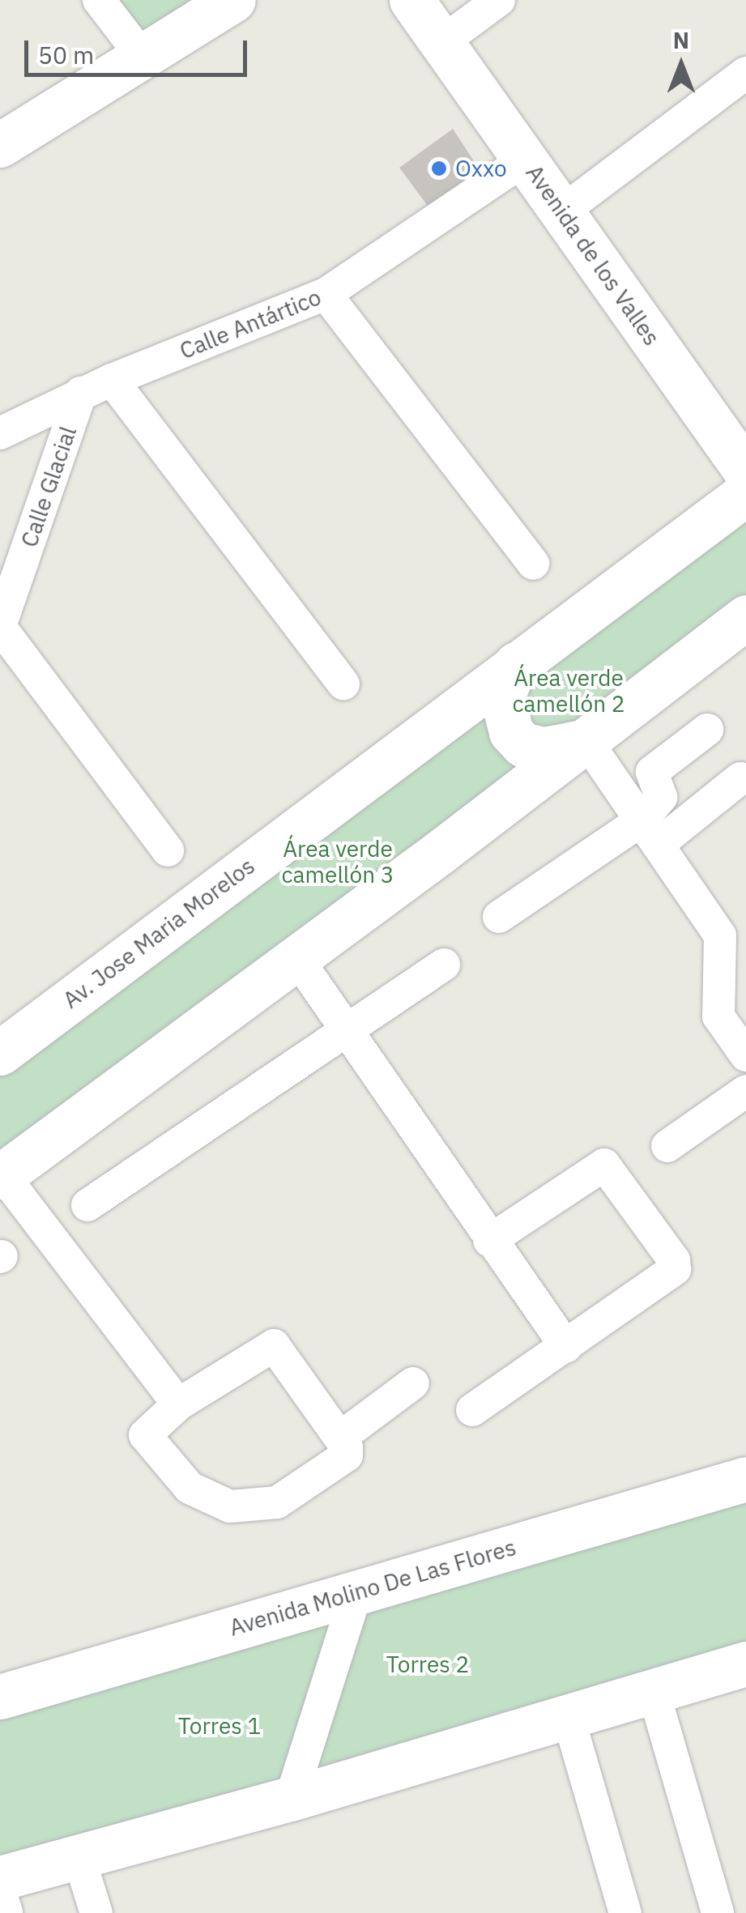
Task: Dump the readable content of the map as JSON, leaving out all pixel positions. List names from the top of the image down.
{
  "streets": {
    "main road": ["Avenida de los Valles", "Av. Jose Maria Morelos", "Avenida Molino De Las Flores"],
    "street": ["Calle Antártico", "Calle Glacial"]
  },
  "crossings": [
    ["Avenida de los Valles", "Calle Antártico"],
    ["Calle Antártico", "Calle Glacial"]
  ],
  "parks": [
    "Área verde camellón 2",
    "Área verde camellón 3",
    "Torres 2",
    "Torres 1"
  ],
  "places": ["Oxxo"],
  "scale_bar": "50 m",
  "north": "top"
}
